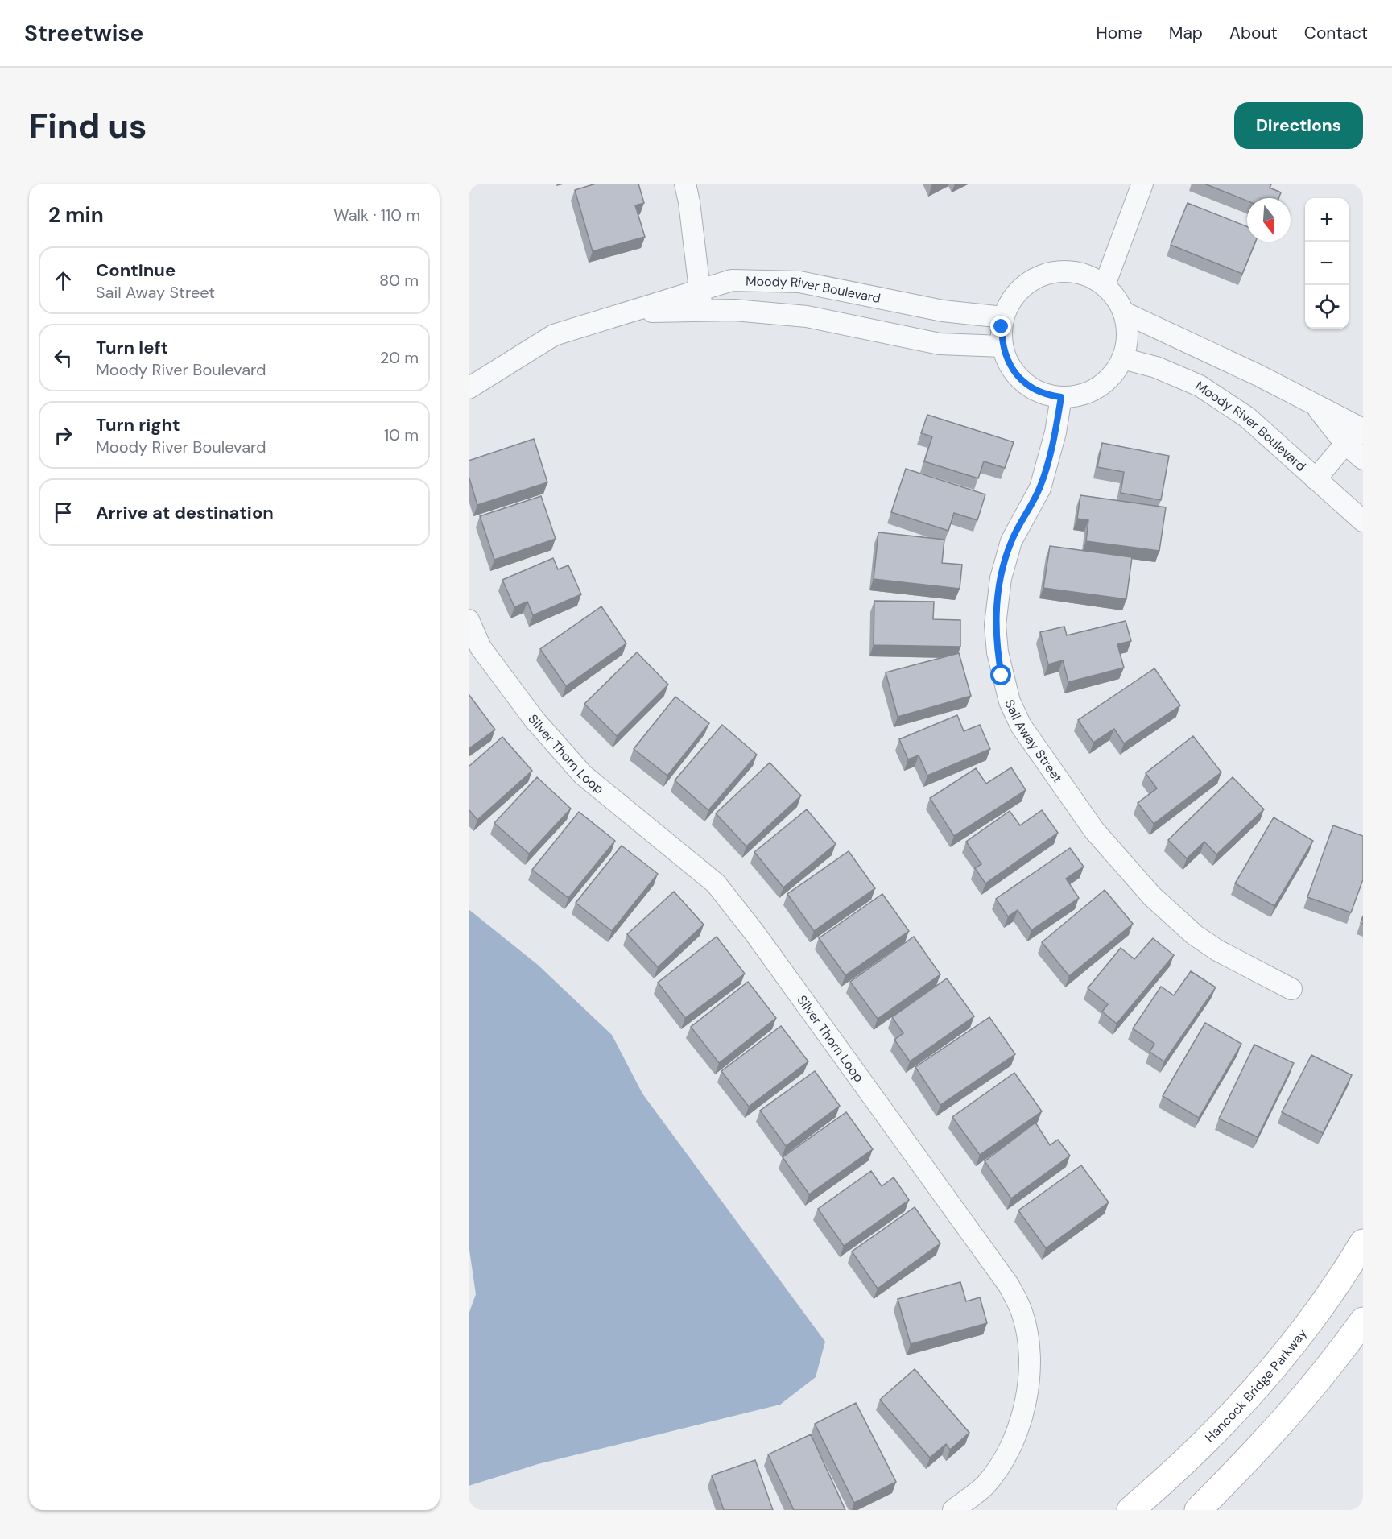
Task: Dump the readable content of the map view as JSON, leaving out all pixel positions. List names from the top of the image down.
{
  "streets": {
    "main road": ["Hancock Bridge Parkway"],
    "street": ["Moody River Boulevard", "Sail Away Street", "Silver Thorn Loop"]
  },
  "crossings": [
    ["Moody River Boulevard", "Sail Away Street"]
  ],
  "north": "bottom",
  "page": {
    "header": "Streetwise",
    "nav": [
      "Home",
      "Map",
      "About",
      "Contact"
    ],
    "buttons": "Directions",
    "title": "Find us",
    "heading": ["2 min", "Walk · 110 m"],
    "map_buttons": ["+", "−"],
    "list": [
      ["Continue", "Sail Away Street", "80 m"],
      ["Turn left", "Moody River Boulevard", "20 m"],
      ["Turn right", "Moody River Boulevard", "10 m"],
      "Arrive at destination"
    ]
  }
}
